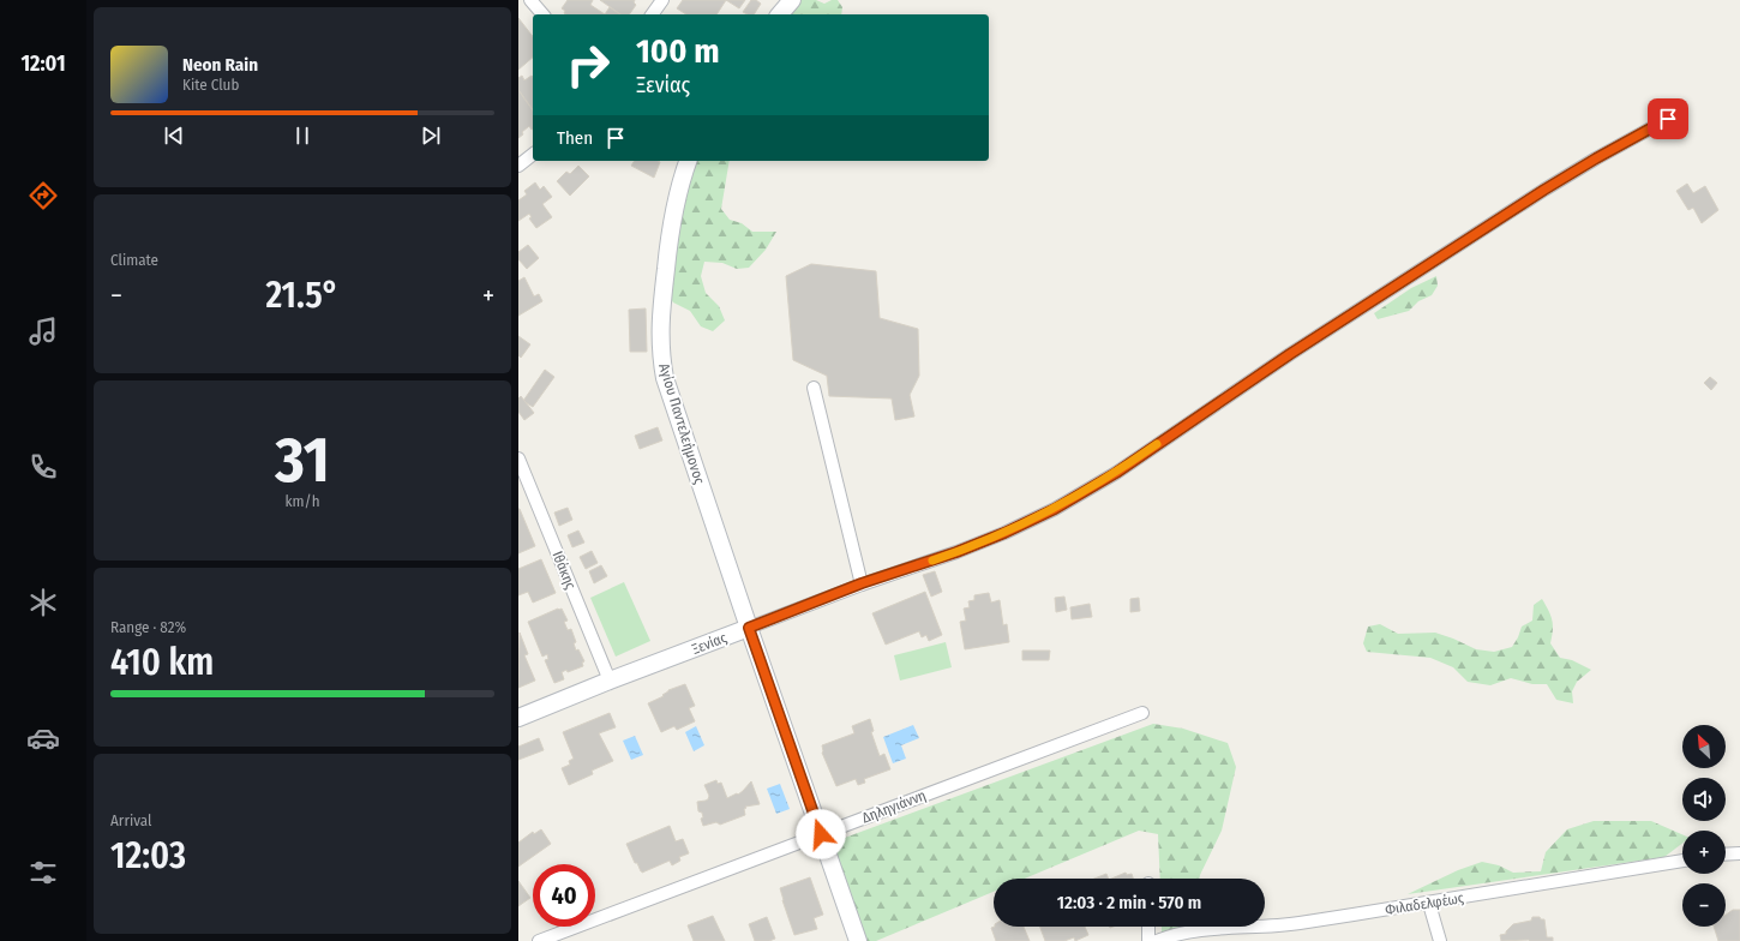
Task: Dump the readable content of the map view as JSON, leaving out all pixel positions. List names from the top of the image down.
{
  "streets": {
    "street": [
      "Αγίου Παντελεήμονος",
      "Ιθάκης",
      "Ξενίας",
      "Δηληγιάννη",
      "Φιλαδελφέως"
    ]
  },
  "crossings": [
    ["Αγίου Παντελεήμονος", "Ξενίας"],
    ["Αγίου Παντελεήμονος", "Δηληγιάννη"],
    ["Ιθάκης", "Ξενίας"]
  ],
  "north": "top left",
  "page": {
    "tabs": "12:01",
    "turn": ["100 m", "Ξενίας"],
    "song": ["Neon Rain", "Kite Club"],
    "then": "Then",
    "tile": [
      "Climate",
      ["31", "km/h"],
      ["Range · 82%", "410 km"],
      ["Arrival", "12:03"]
    ],
    "heat": ["−", "21.5°", "+"],
    "map_buttons": ["+", "−"],
    "limit": "40",
    "trip": "12:03 · 2 min · 570 m"
  }
}
